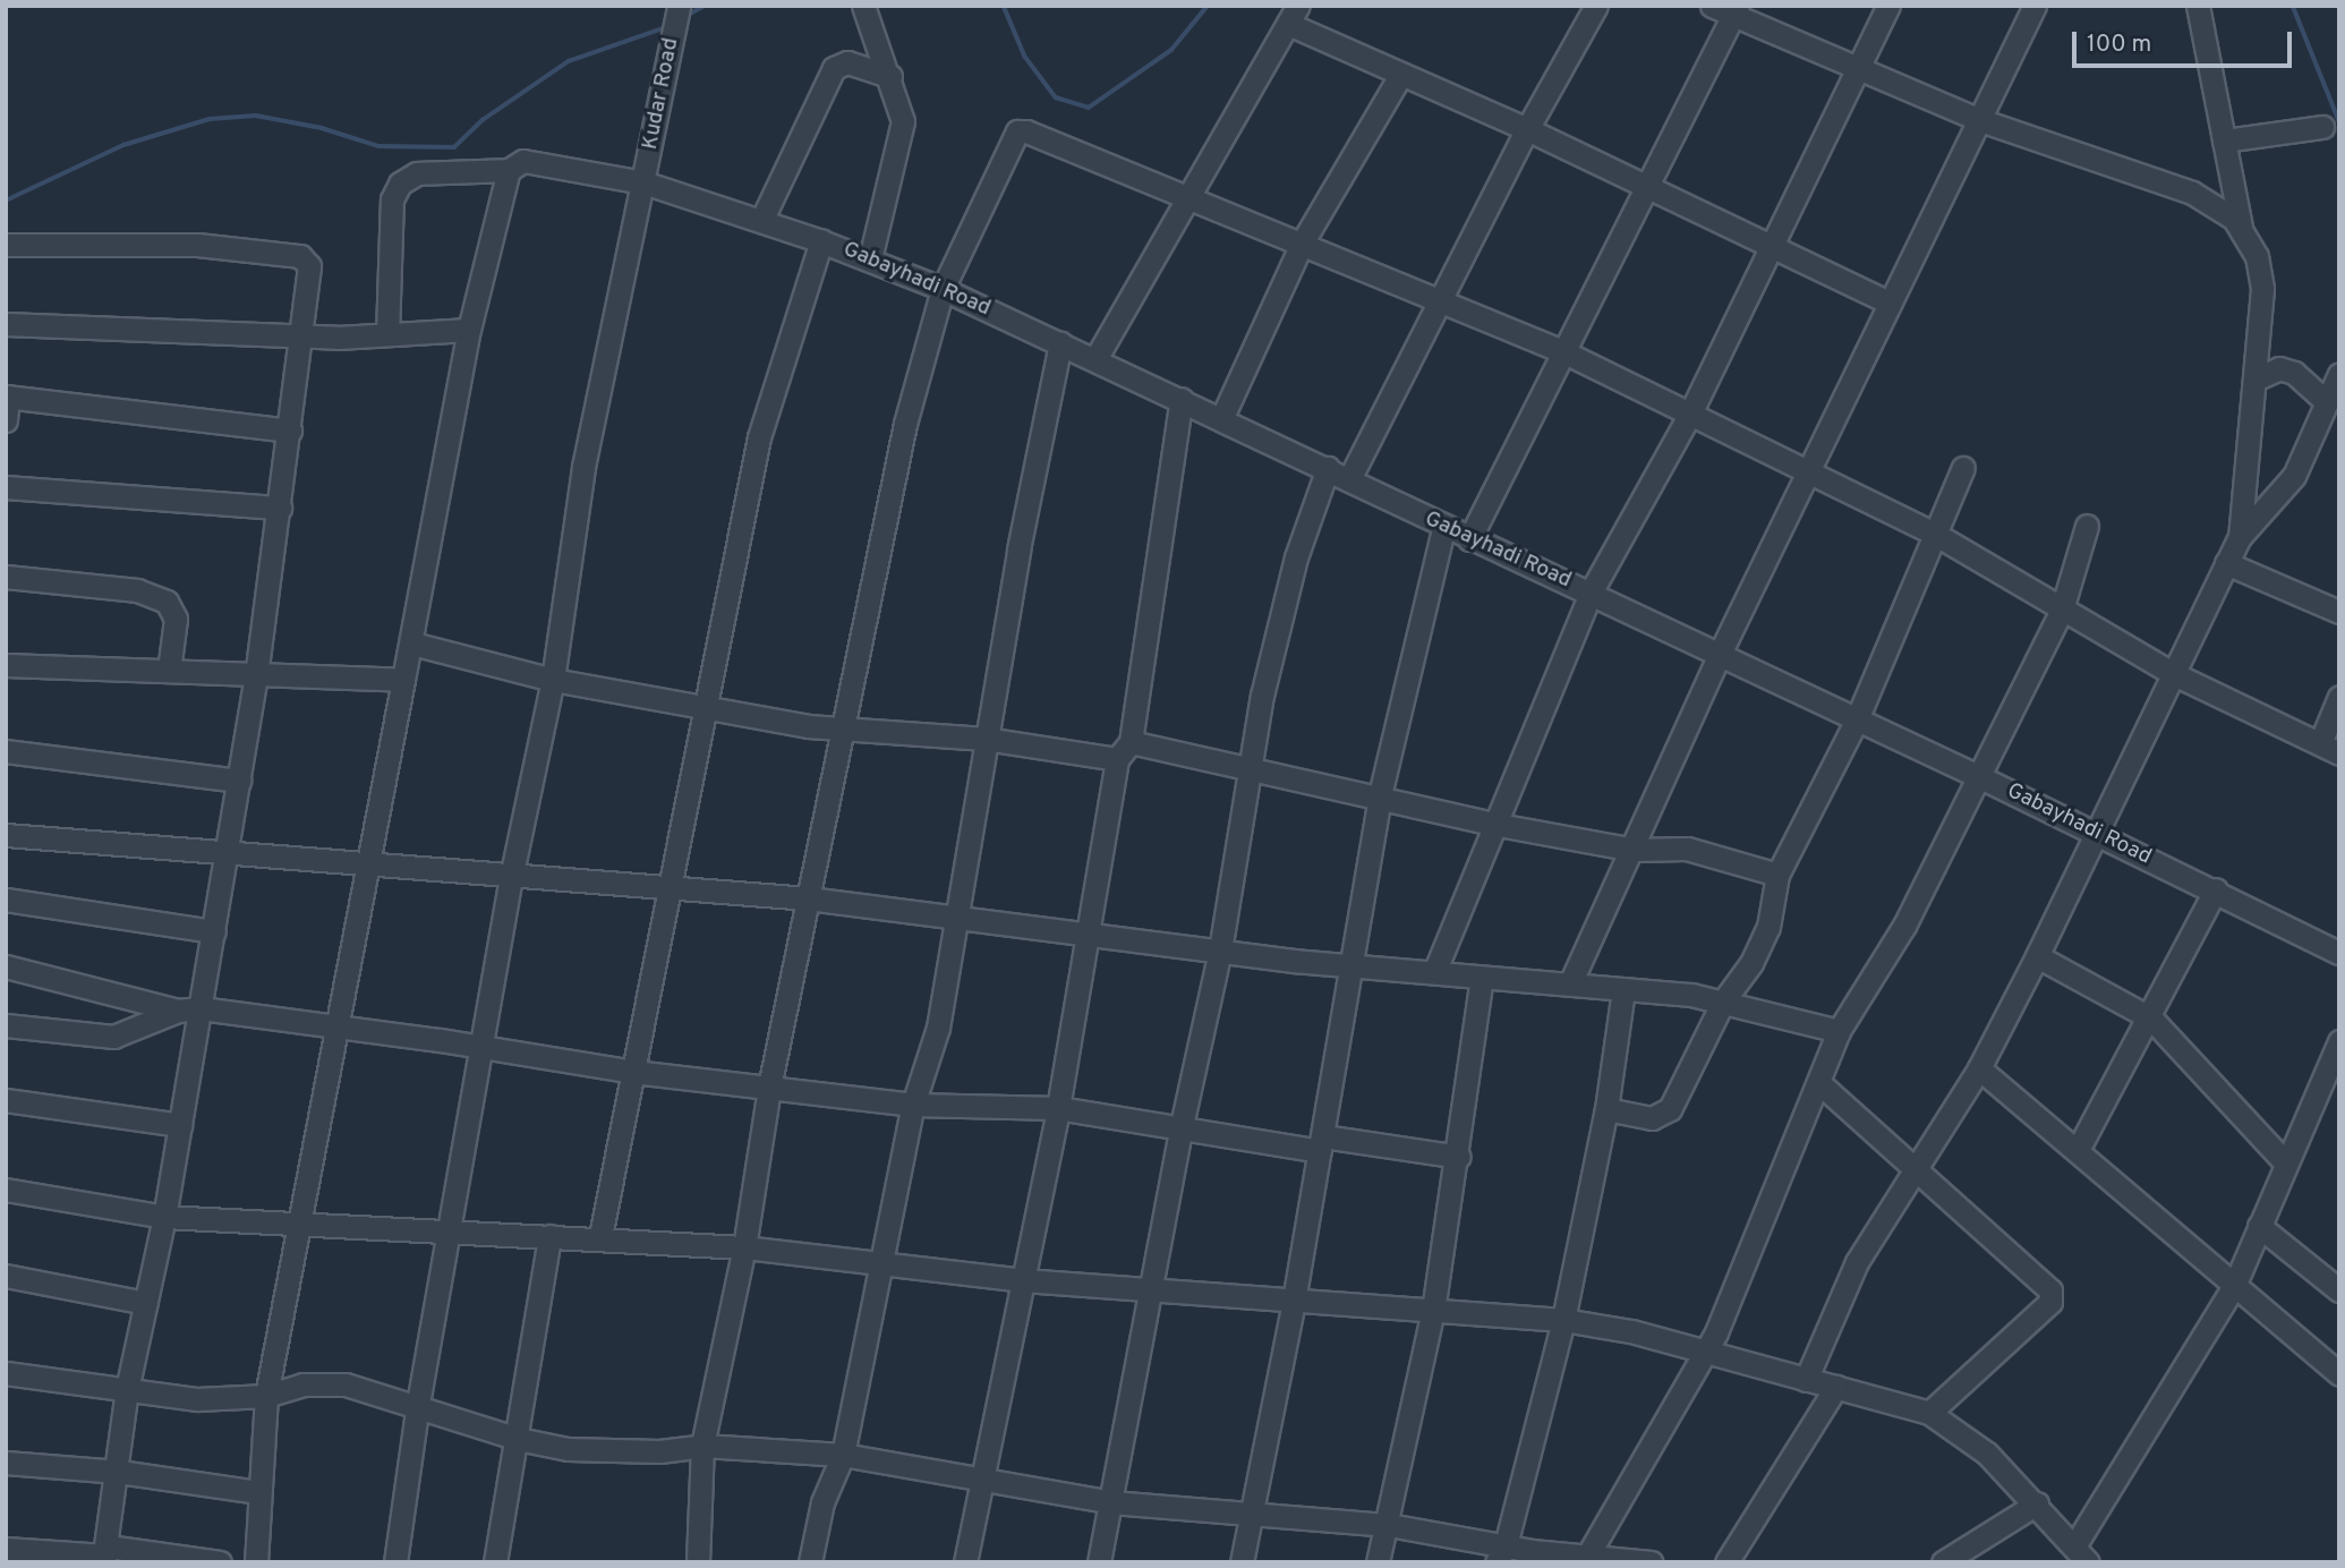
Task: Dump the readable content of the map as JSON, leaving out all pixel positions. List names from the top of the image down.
{
  "streets": {
    "street": ["Kudar Road", "Gabayhadi Road"]
  },
  "crossings": [
    ["Kudar Road", "Gabayhadi Road"]
  ],
  "scale_bar": "100 m"
}
